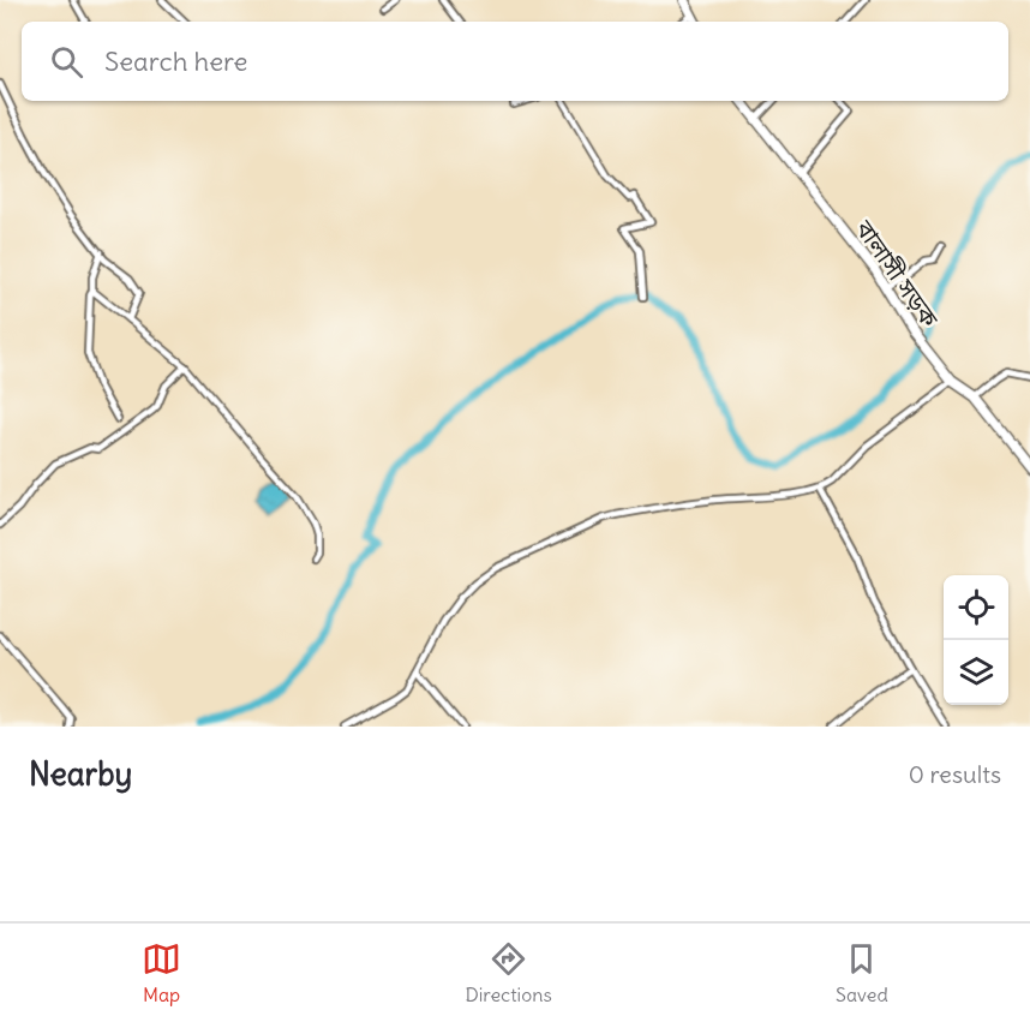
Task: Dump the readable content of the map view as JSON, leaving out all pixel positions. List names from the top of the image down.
{
  "streets": {
    "main road": ["বালাসী সড়ক"]
  },
  "page": {
    "search": "Search here",
    "heading": ["Nearby", "0 results"],
    "nav": ["Map", "Directions", "Saved"]
  }
}
